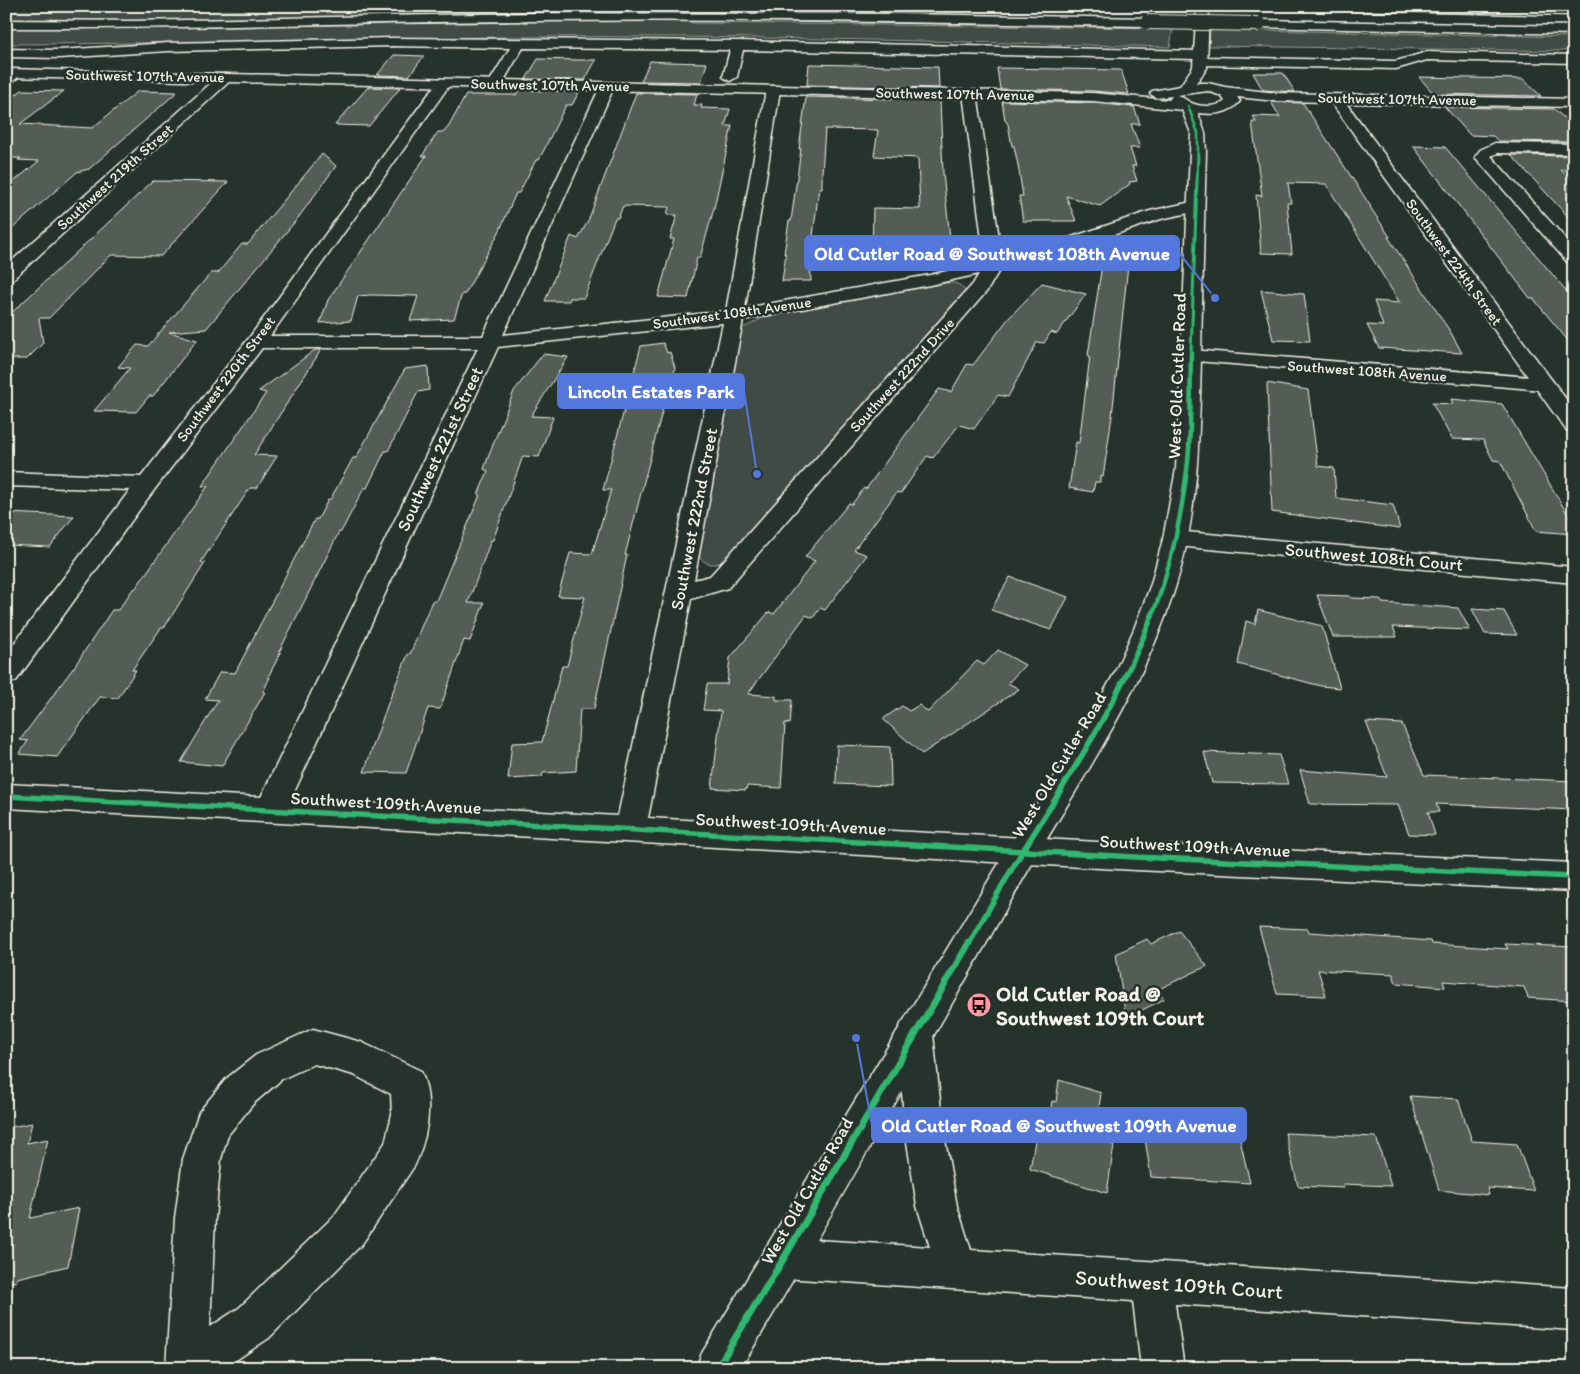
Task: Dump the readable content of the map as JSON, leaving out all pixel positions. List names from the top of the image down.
{
  "streets": {
    "main road": [
      "Southwest 107th Avenue",
      "Southwest 219th Street",
      "Southwest 224th Street",
      "Southwest 108th Avenue",
      "Southwest 222nd Drive",
      "West Old Cutler Road",
      "Southwest 220th Street",
      "Southwest 221st Street",
      "Southwest 222nd Street",
      "Southwest 108th Court",
      "Southwest 109th Avenue",
      "Southwest 109th Court"
    ]
  },
  "crossings": [
    ["Southwest 107th Avenue", "Southwest 219th Street"],
    ["Southwest 107th Avenue", "Southwest 224th Street"],
    ["Southwest 107th Avenue", "West Old Cutler Road"],
    ["Southwest 107th Avenue", "Southwest 220th Street"],
    ["Southwest 107th Avenue", "Southwest 221st Street"],
    ["Southwest 107th Avenue", "Southwest 222nd Street"],
    ["Southwest 224th Street", "Southwest 108th Avenue"],
    ["Southwest 108th Avenue", "Southwest 222nd Drive"],
    ["Southwest 108th Avenue", "West Old Cutler Road"],
    ["Southwest 108th Avenue", "Southwest 220th Street"],
    ["Southwest 108th Avenue", "Southwest 221st Street"],
    ["Southwest 108th Avenue", "Southwest 222nd Street"],
    ["Southwest 222nd Drive", "Southwest 222nd Street"],
    ["West Old Cutler Road", "Southwest 108th Court"],
    ["West Old Cutler Road", "Southwest 109th Avenue"],
    ["West Old Cutler Road", "Southwest 109th Court"],
    ["Southwest 221st Street", "Southwest 109th Avenue"],
    ["Southwest 222nd Street", "Southwest 109th Avenue"]
  ],
  "places": {
    "other": ["Old Cutler Road @ Southwest 108th Avenue", "Lincoln Estates Park", "Old Cutler Road @ Southwest 109th Avenue"],
    "bus stop": ["Old Cutler Road @ Southwest 109th Court"]
  }
}
